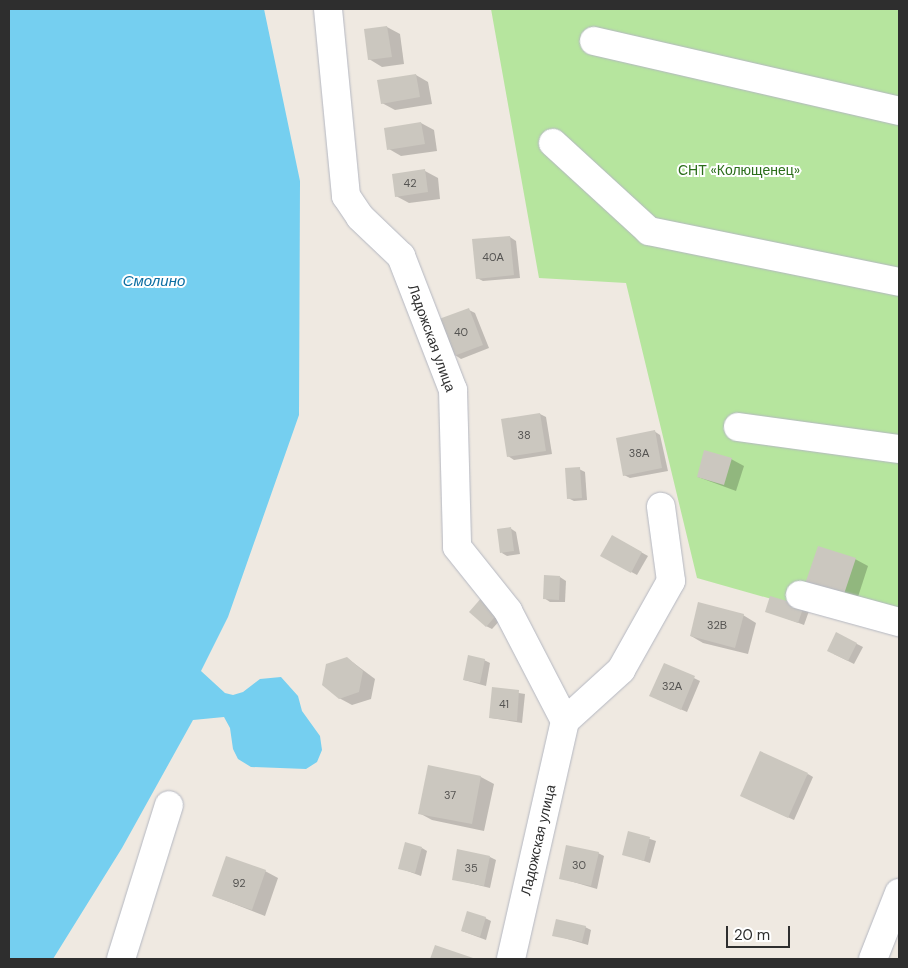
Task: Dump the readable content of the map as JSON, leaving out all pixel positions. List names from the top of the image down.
{
  "streets": {
    "street": ["Ладожская улица"]
  },
  "water": ["Смолино"],
  "parks": ["СНТ «Колющенец»"],
  "house_numbers": [
    "42",
    "40А",
    "40",
    "38",
    "38А",
    "32В",
    "32А",
    "41",
    "37",
    "30",
    "35",
    "92"
  ],
  "scale_bar": "20 m"
}
